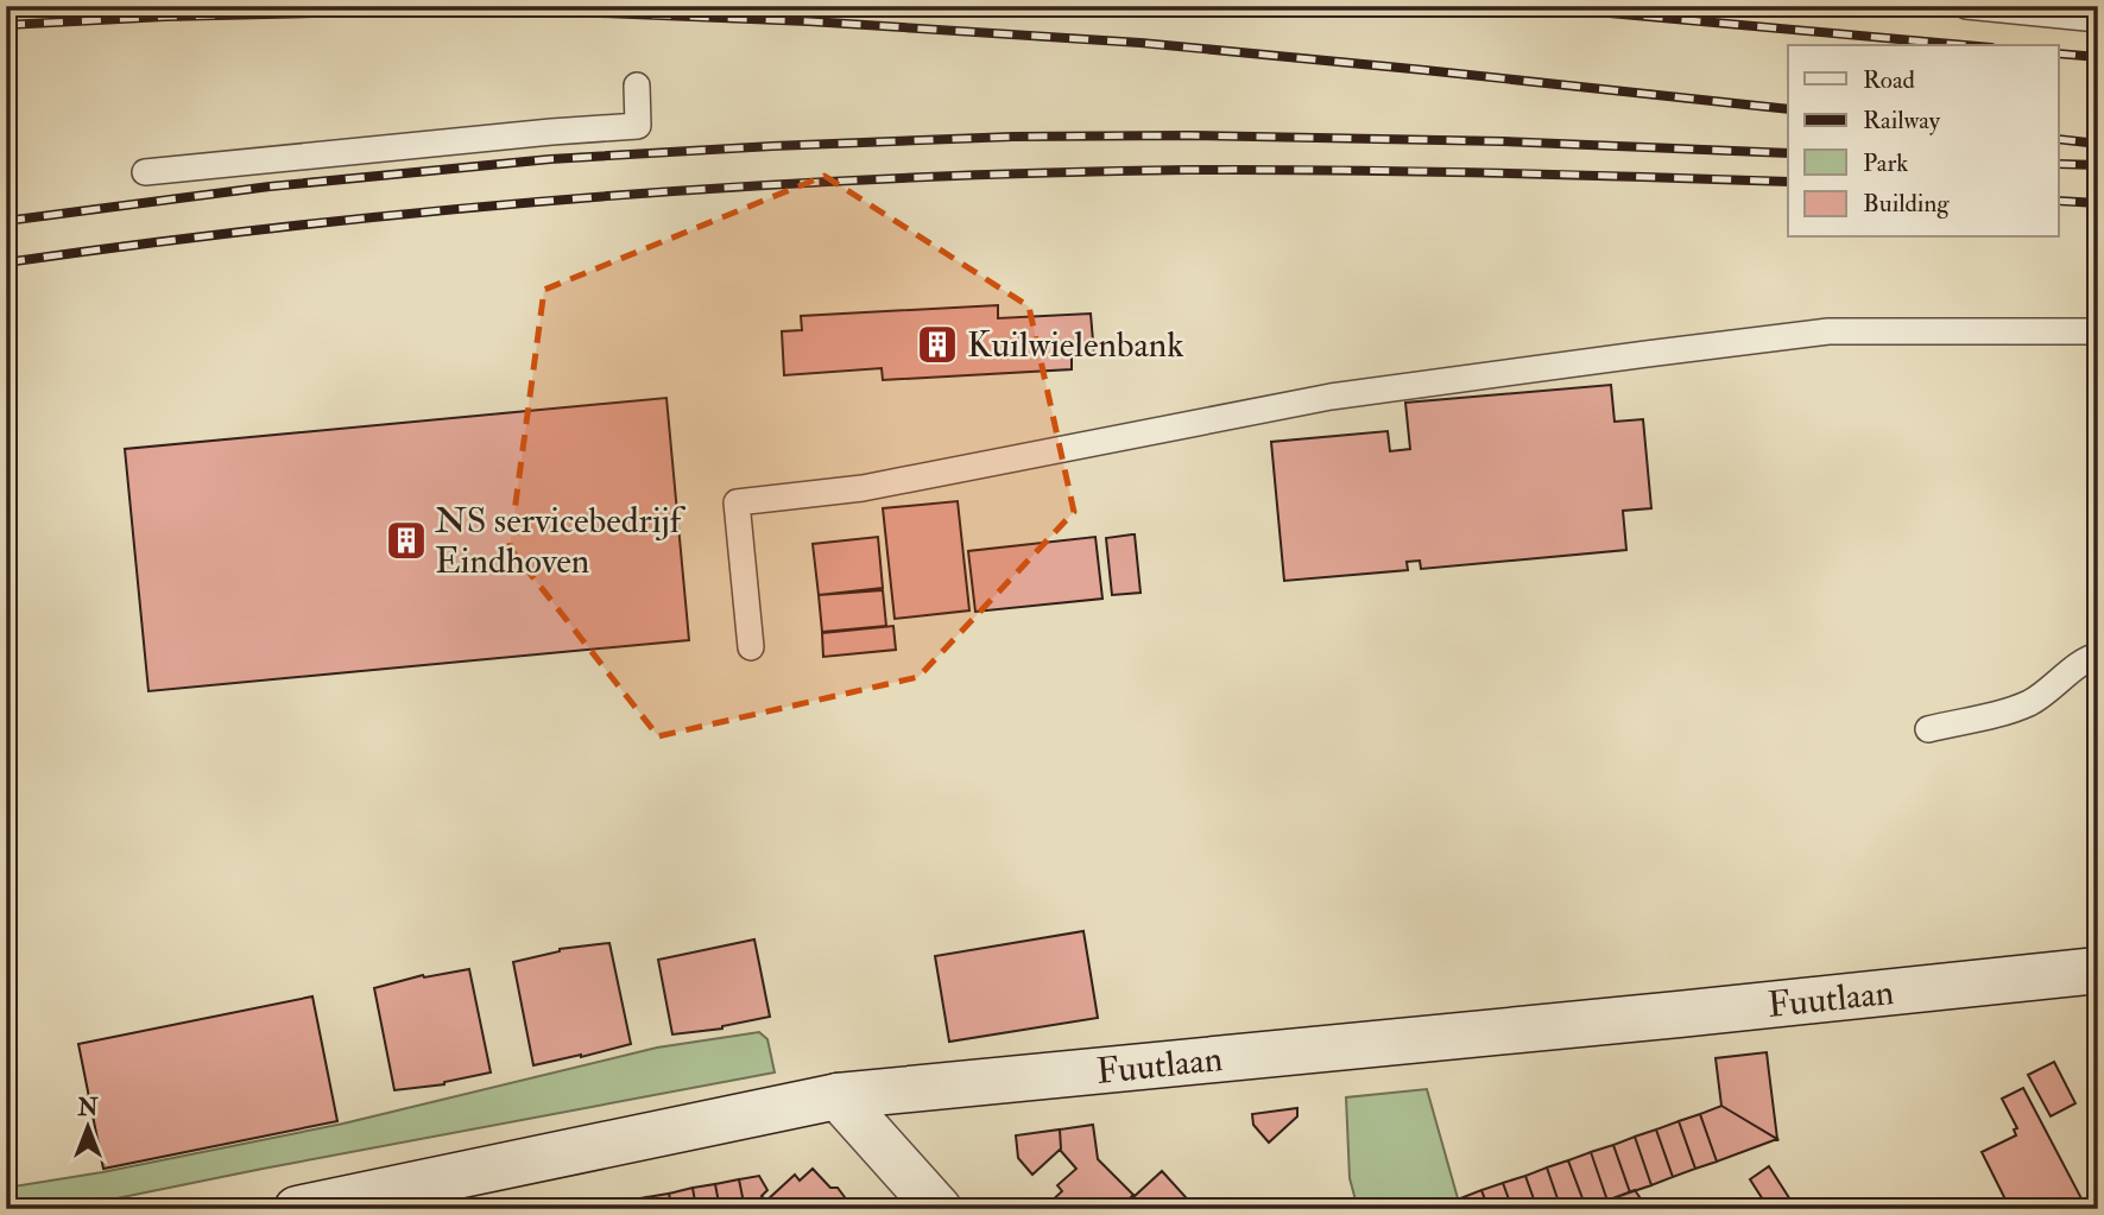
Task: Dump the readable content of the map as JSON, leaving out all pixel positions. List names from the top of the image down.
{
  "streets": {
    "street": ["Fuutlaan"]
  },
  "places": {
    "building": ["Kuilwielenbank", "NS servicebedrijf Eindhoven"]
  },
  "legend": [
    "Road",
    "Railway",
    "Park",
    "Building"
  ],
  "north": "top"
}
